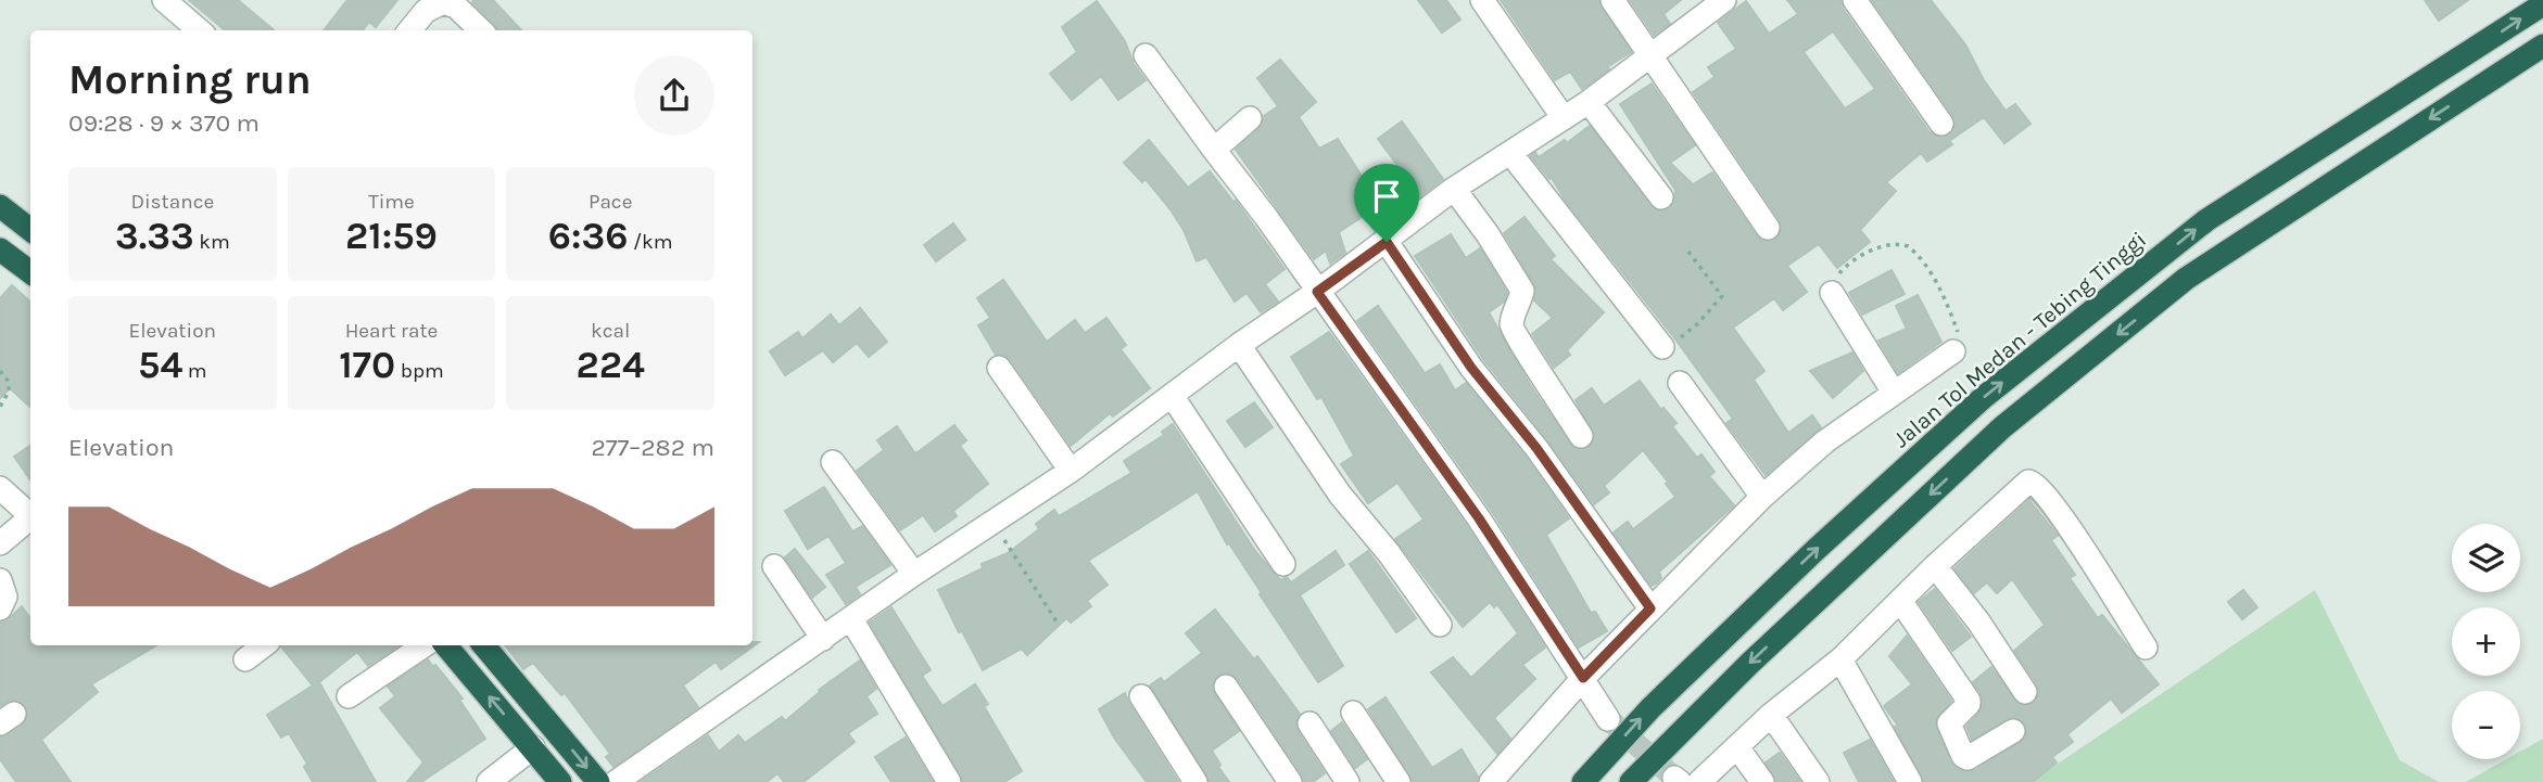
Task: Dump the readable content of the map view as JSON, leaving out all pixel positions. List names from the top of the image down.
{
  "streets": {
    "highway": ["Jalan Tol Medan - Tebing Tinggi"]
  },
  "page": {
    "heading": ["Morning run", "09:28 · 9 × 370 m"],
    "stats": [
      ["Distance", "3.33 km"],
      ["Time", "21:59"],
      ["Pace", "6:36 /km"],
      ["Elevation", "54 m"],
      ["Heart rate", "170 bpm"],
      ["kcal", "224"]
    ],
    "chart": ["Elevation", "277–282 m"],
    "map_buttons": ["+", "−"]
  }
}
